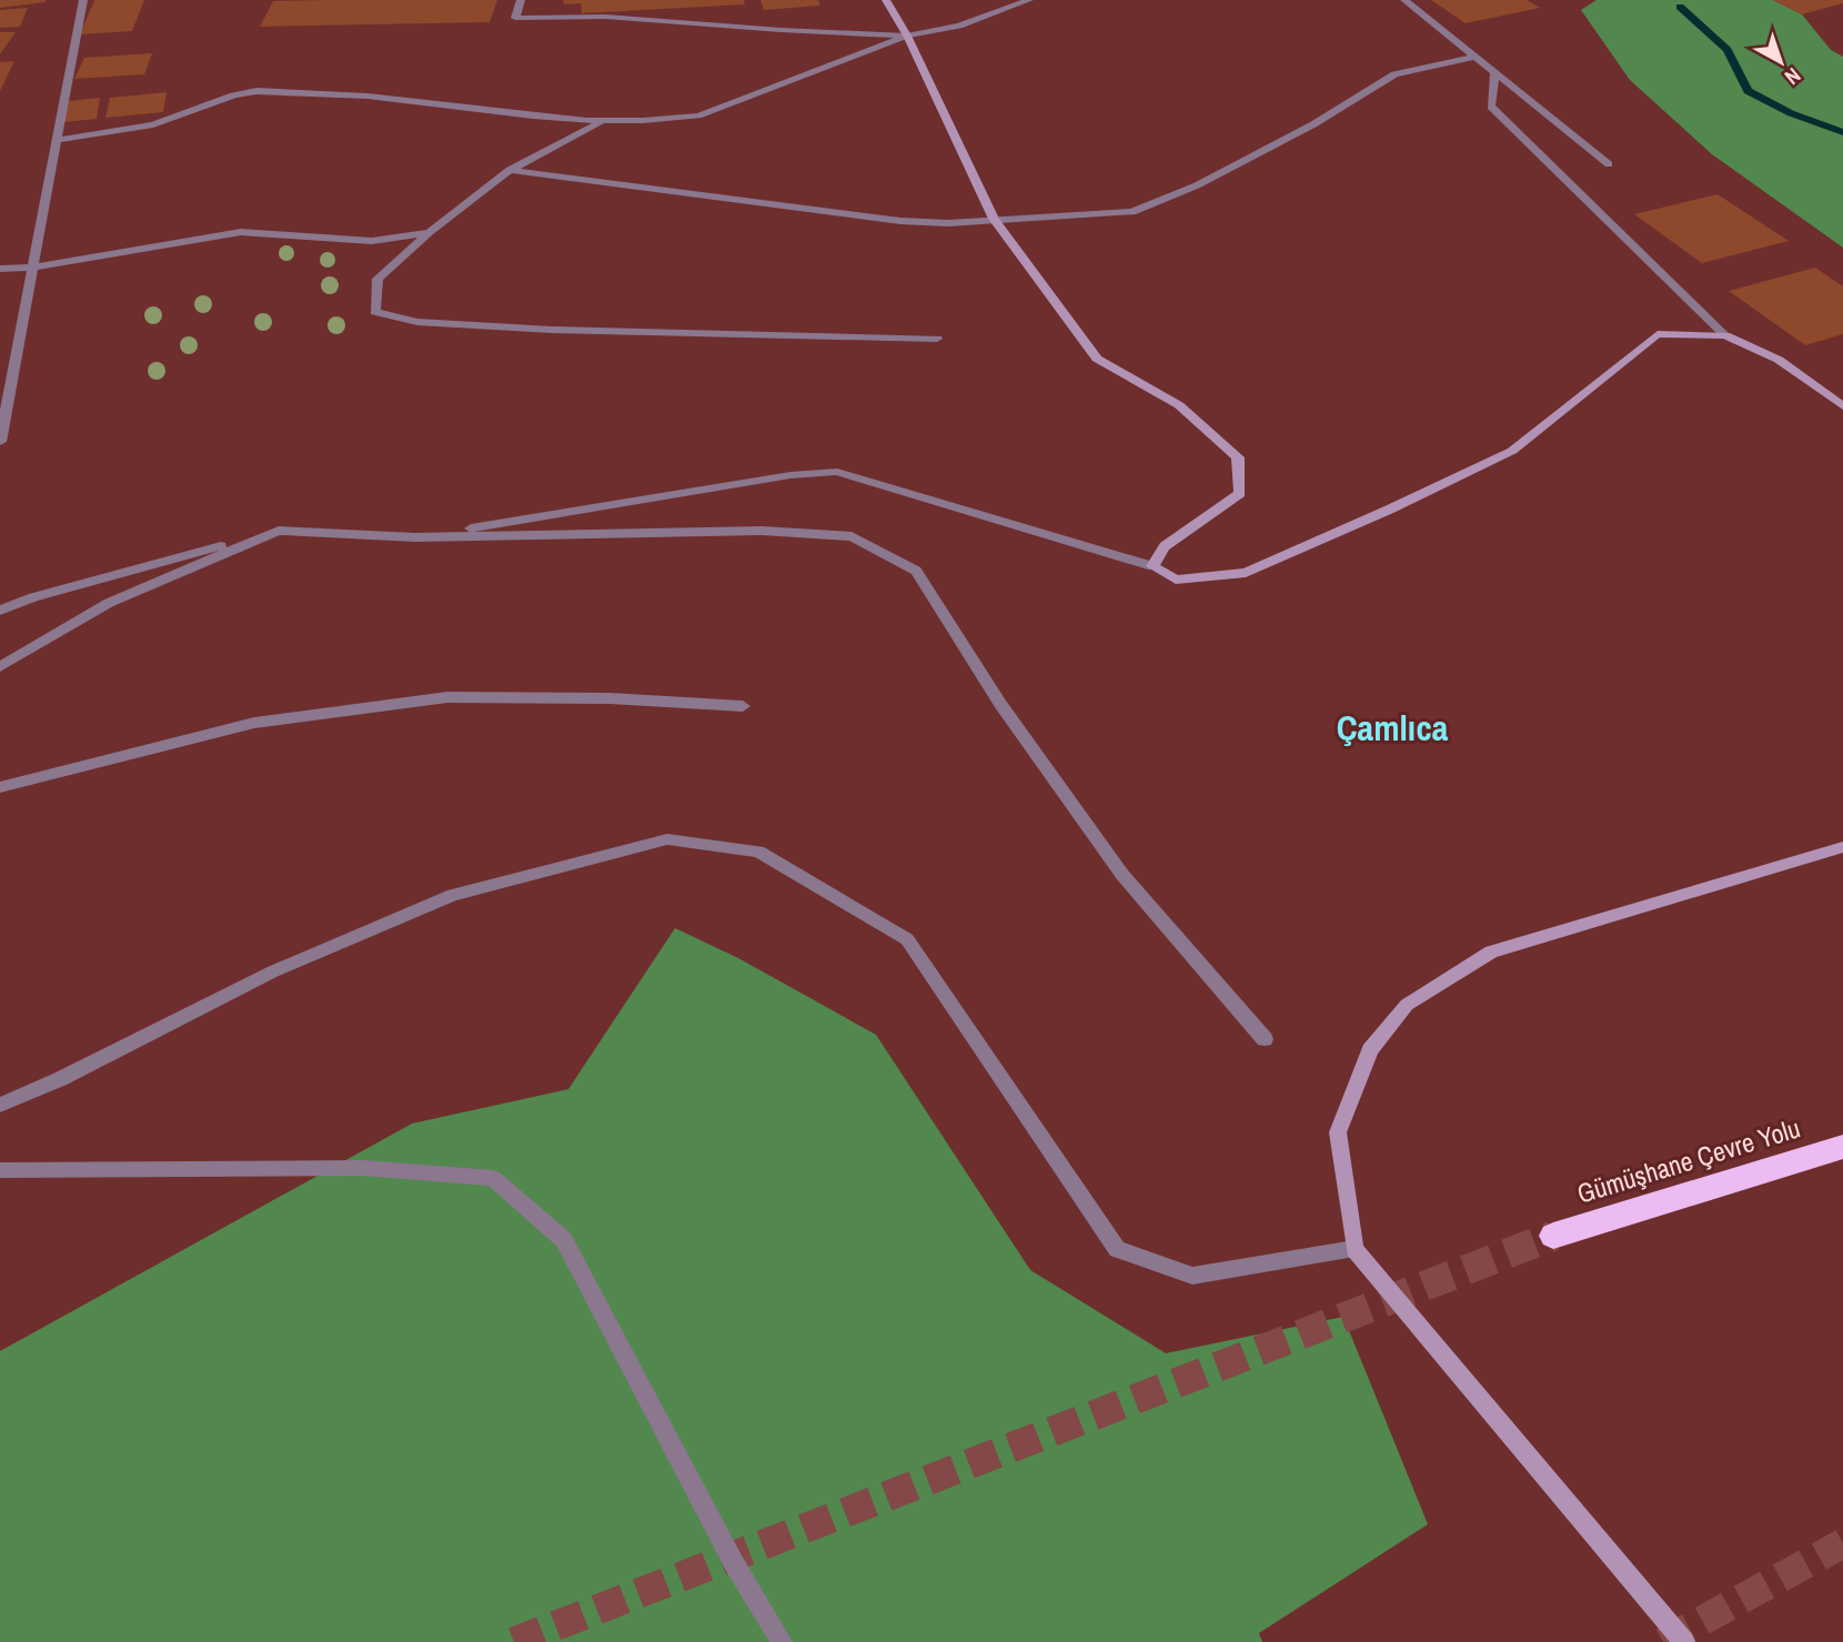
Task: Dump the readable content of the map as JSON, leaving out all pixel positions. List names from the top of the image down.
{
  "streets": {
    "highway": ["Gümüşhane Çevre Yolu"]
  },
  "districts": ["Çamlıca"],
  "north": "bottom right"
}
